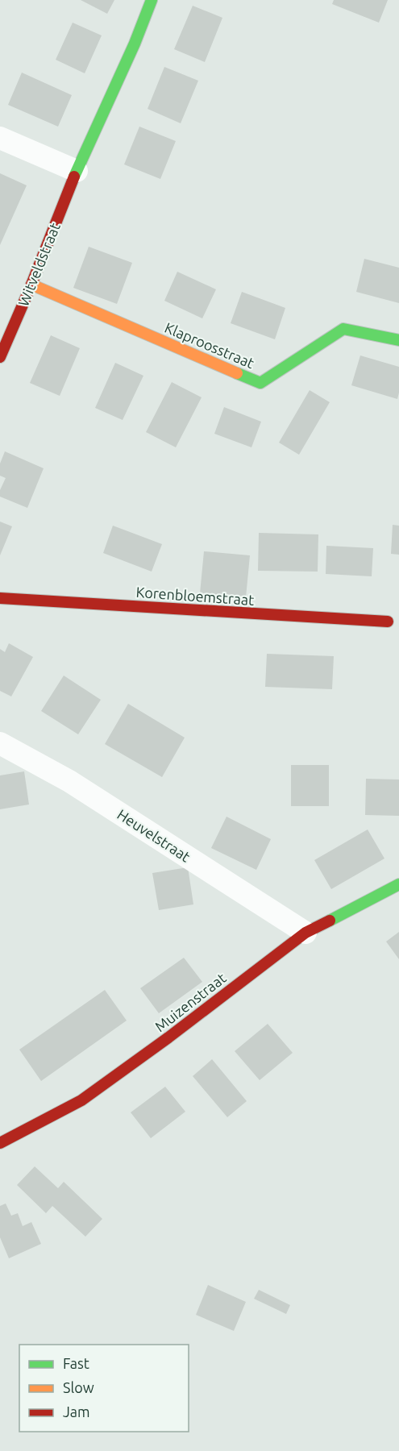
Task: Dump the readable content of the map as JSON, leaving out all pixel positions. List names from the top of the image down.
{
  "streets": {
    "street": [
      "Witveldstraat",
      "Klaproosstraat",
      "Korenbloemstraat",
      "Heuvelstraat",
      "Muizenstraat"
    ]
  },
  "crossings": [
    ["Witveldstraat", "Klaproosstraat"],
    ["Heuvelstraat", "Muizenstraat"]
  ],
  "legend": ["Fast", "Slow", "Jam"]
}
